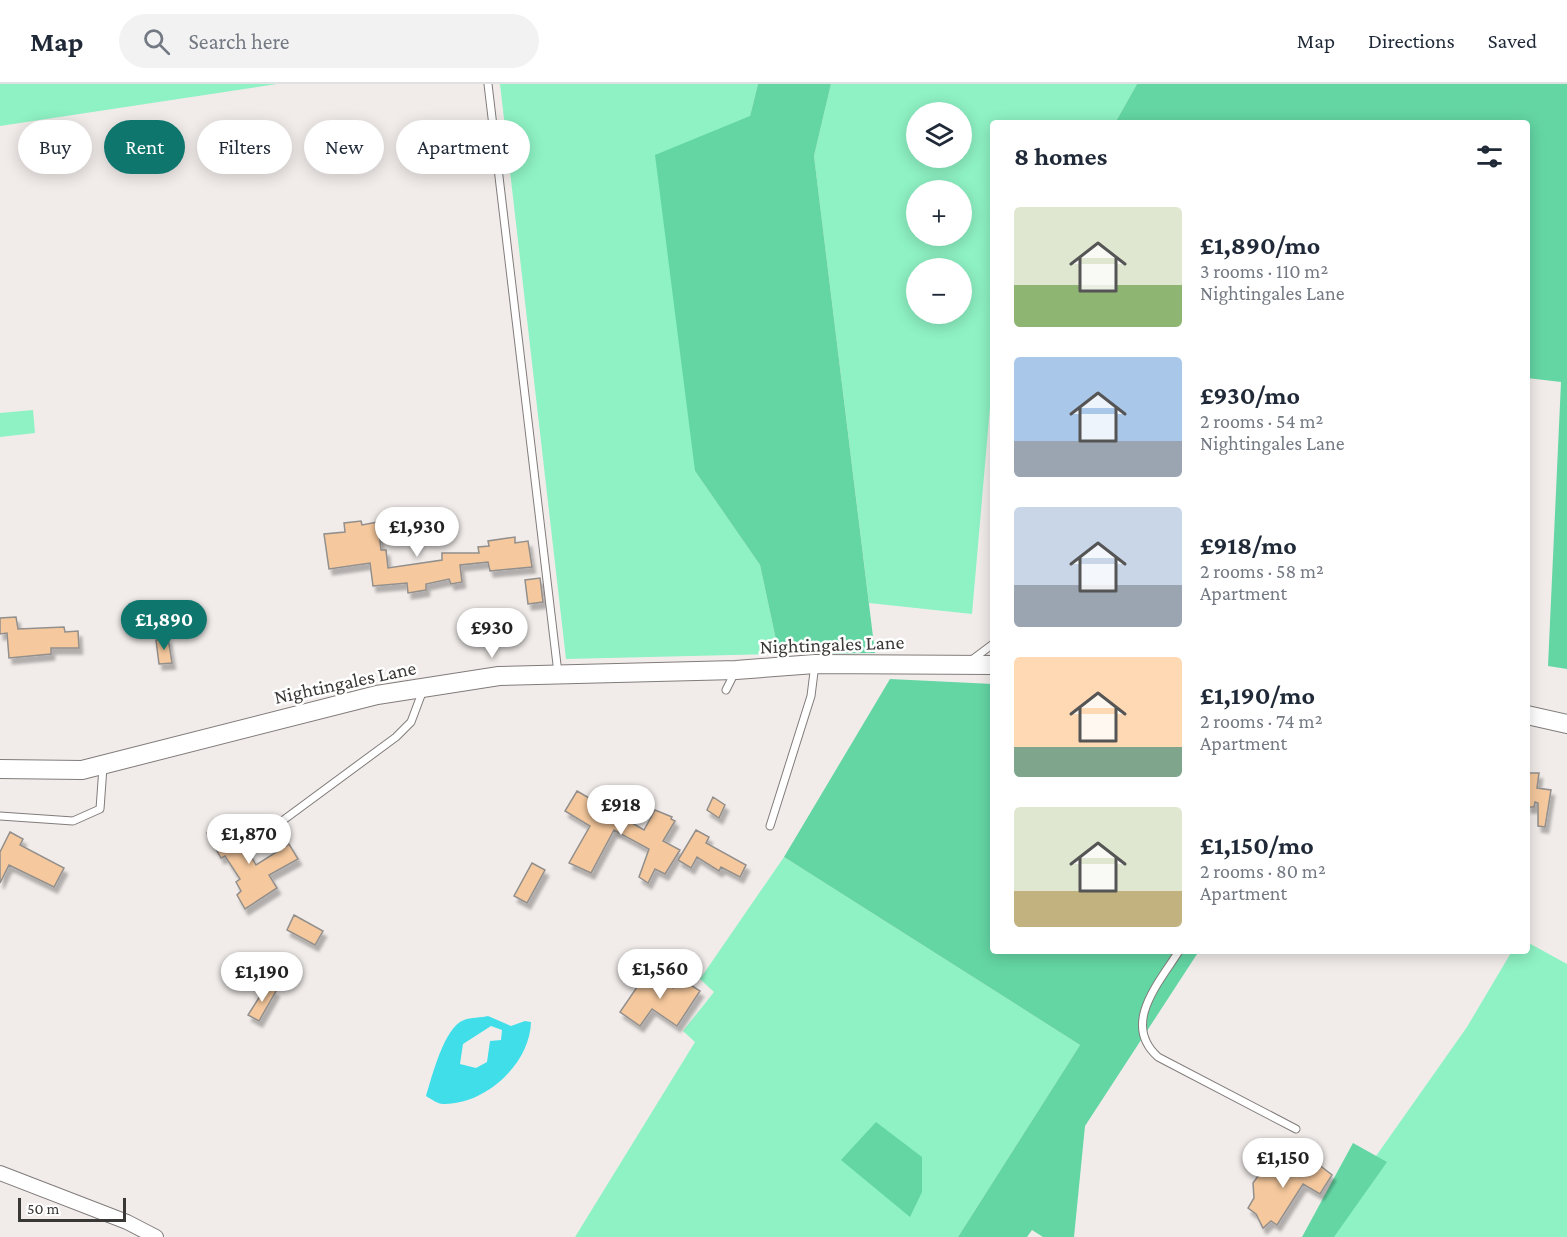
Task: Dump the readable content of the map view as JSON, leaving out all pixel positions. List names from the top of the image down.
{
  "streets": {
    "main road": ["Nightingales Lane"]
  },
  "scale_bar": "50 m",
  "page": {
    "header": "Map",
    "search": "Search here",
    "nav": ["Map", "Directions", "Saved"],
    "map_buttons": ["+", "−"],
    "chip": [
      "Buy",
      "Rent",
      "Filters",
      "New",
      "Apartment"
    ],
    "heading": "8 homes",
    "list": [
      {
        "name": "£1,890/mo",
        "note": "3 rooms · 110 m² · Nightingales Lane"
      },
      {
        "name": "£930/mo",
        "note": "2 rooms · 54 m² · Nightingales Lane"
      },
      {
        "name": "£918/mo",
        "note": "2 rooms · 58 m² · Apartment"
      },
      {
        "name": "£1,190/mo",
        "note": "2 rooms · 74 m² · Apartment"
      },
      {
        "name": "£1,150/mo",
        "note": "2 rooms · 80 m² · Apartment"
      }
    ],
    "price": [
      "£1,930",
      "£1,890",
      "£930",
      "£918",
      "£1,870",
      "£1,560",
      "£1,190",
      "£1,150"
    ],
    "scale": "50 m"
  }
}
